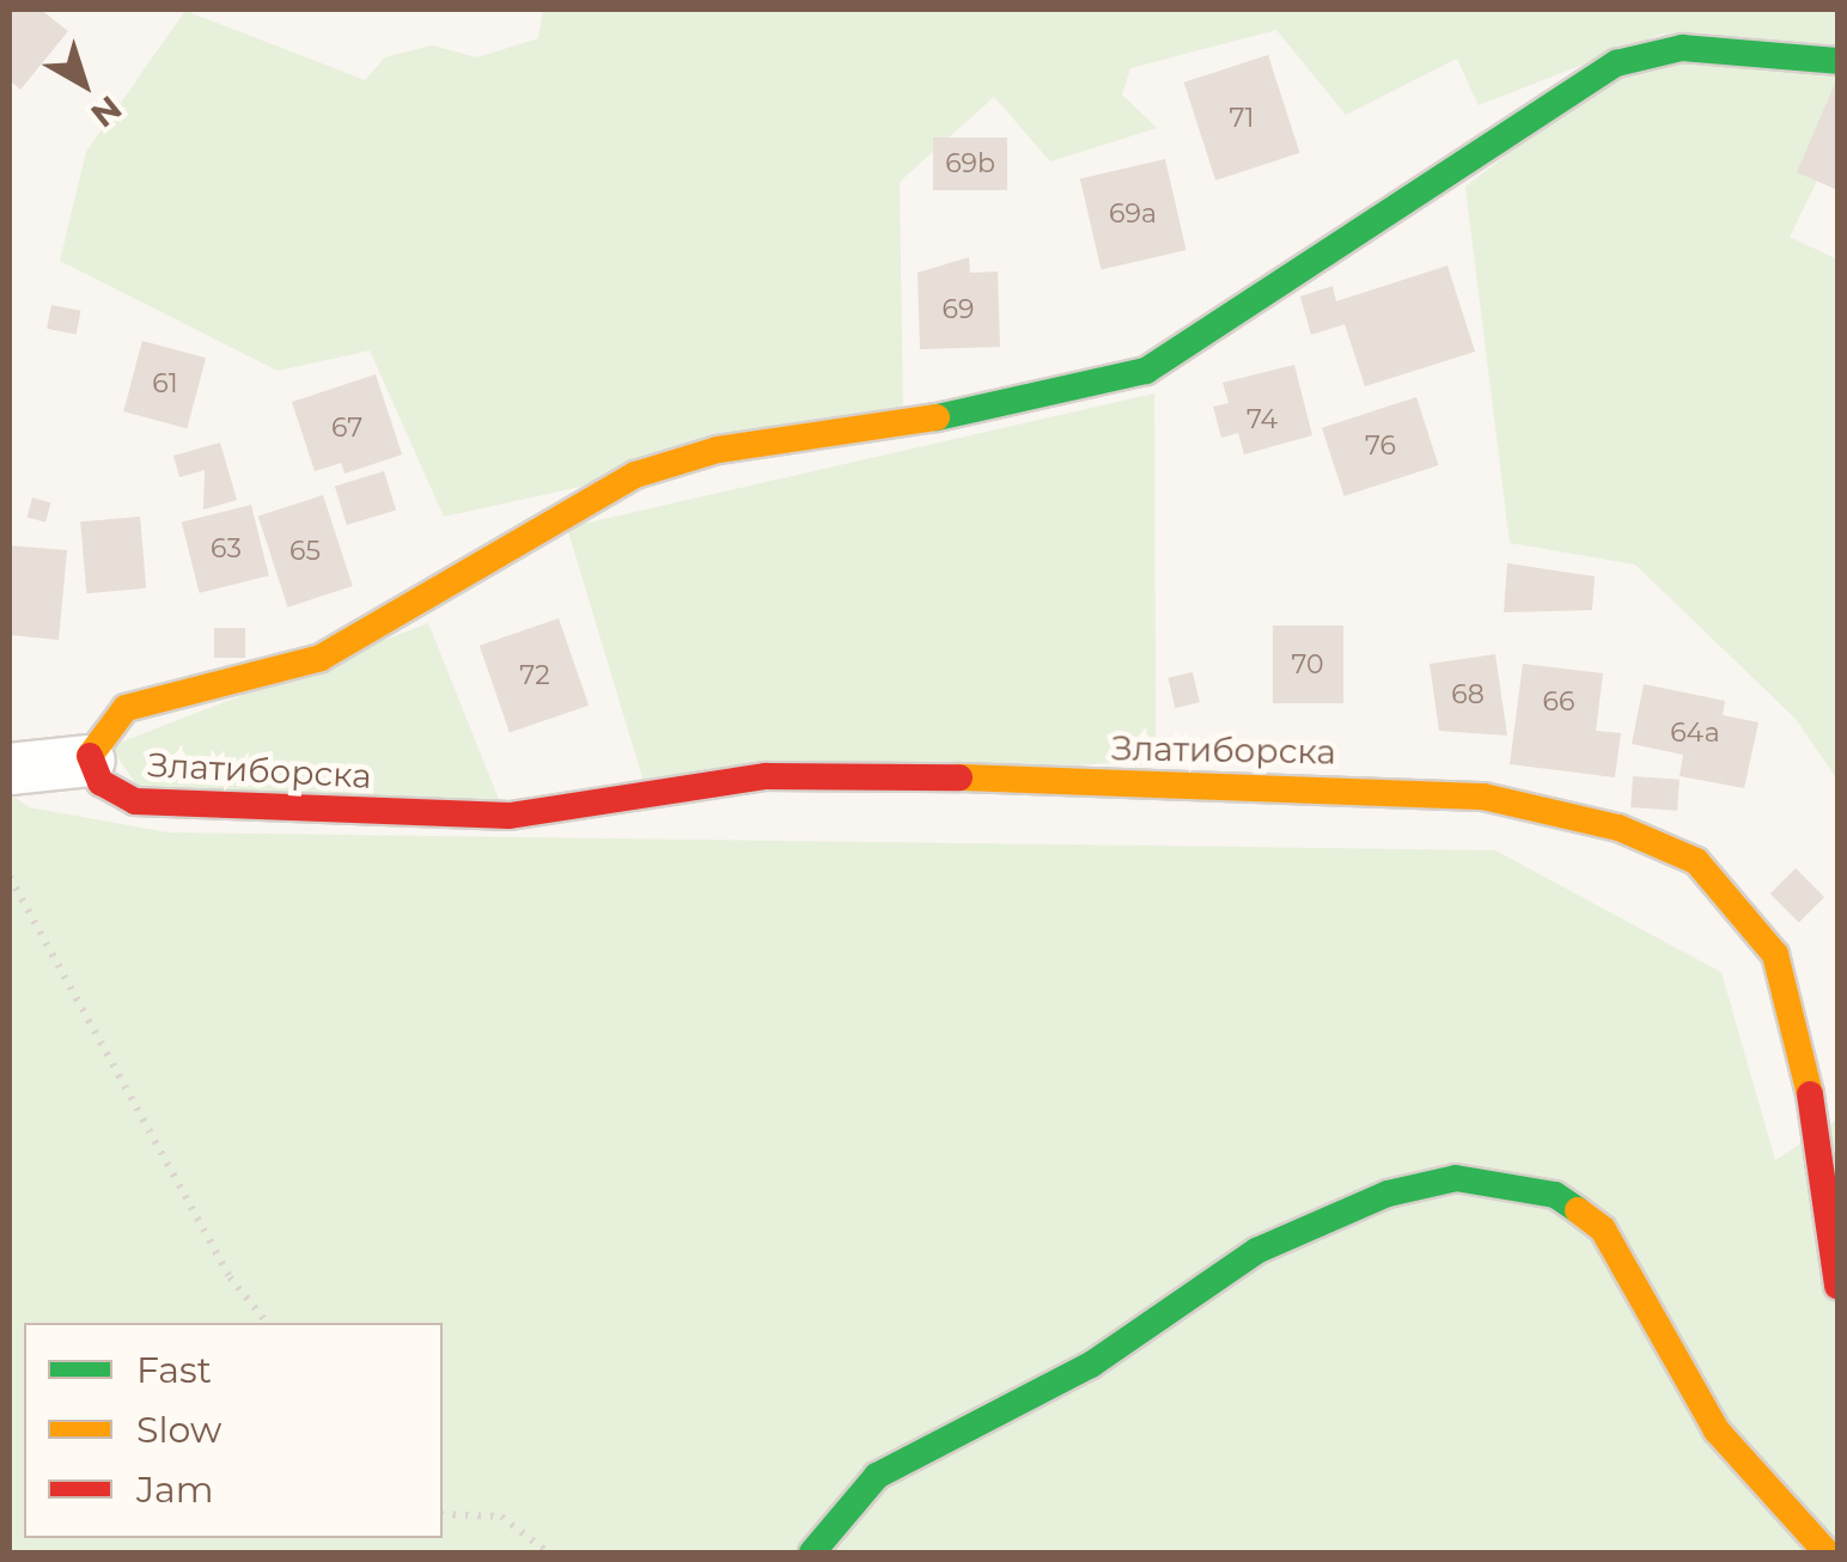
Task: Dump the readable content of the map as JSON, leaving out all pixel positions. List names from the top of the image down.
{
  "streets": {
    "street": ["Златиборска"]
  },
  "house_numbers": [
    "71",
    "69b",
    "69a",
    "69",
    "61",
    "74",
    "67",
    "76",
    "63",
    "65",
    "70",
    "72",
    "68",
    "66",
    "64a"
  ],
  "legend": ["Fast", "Slow", "Jam"],
  "north": "bottom right"
}
